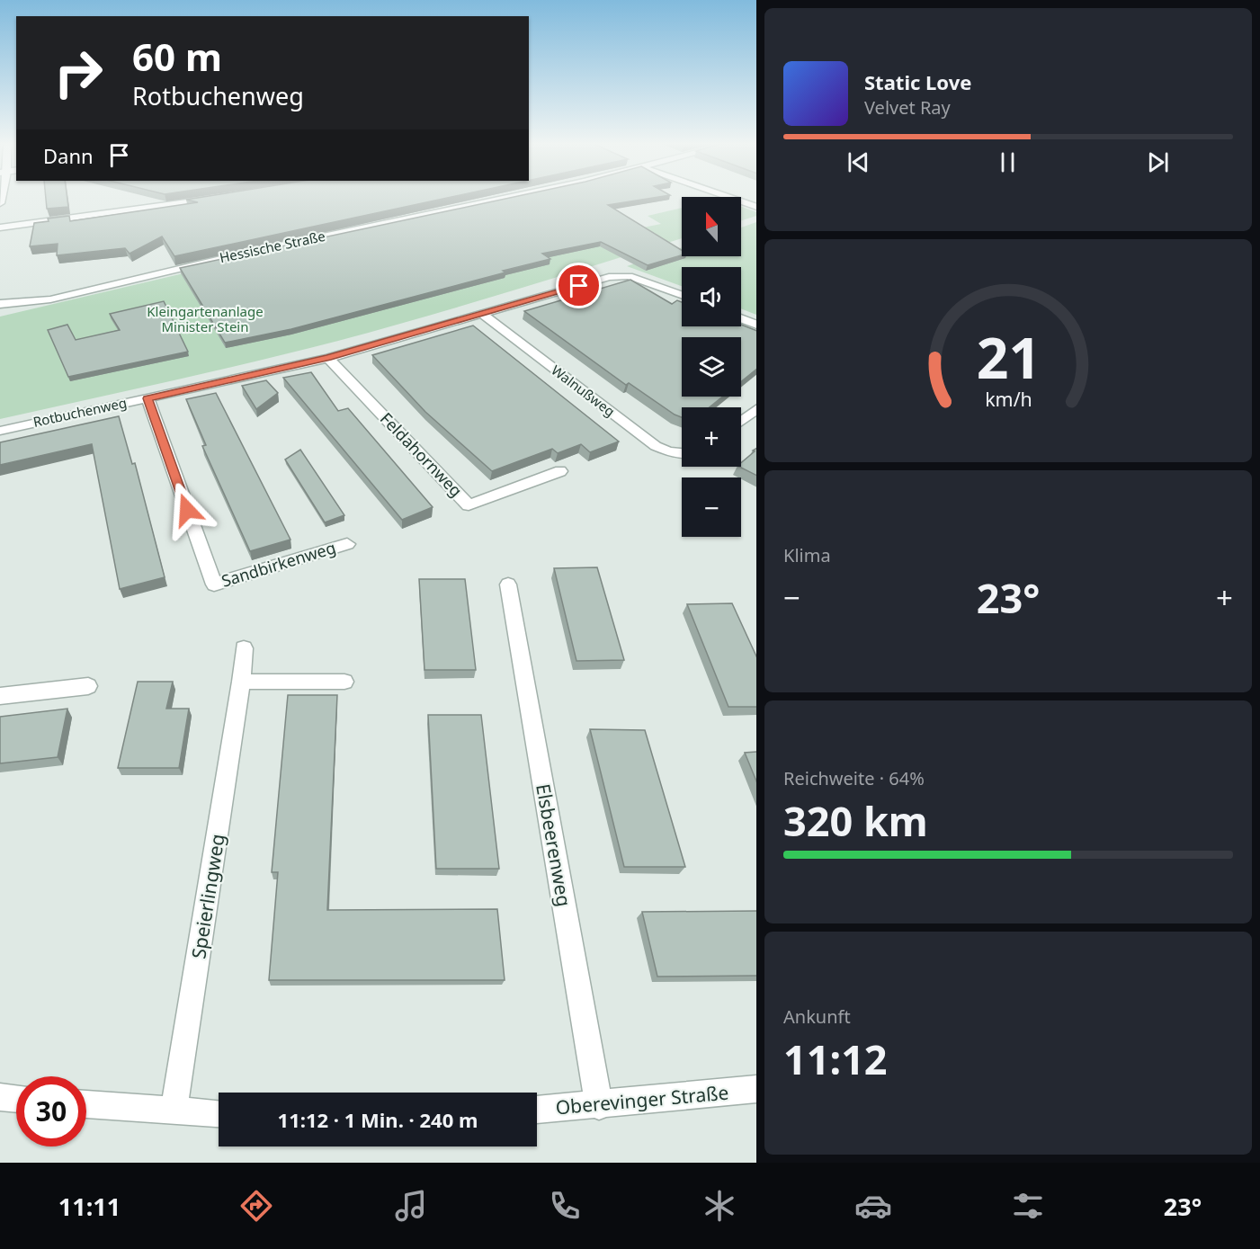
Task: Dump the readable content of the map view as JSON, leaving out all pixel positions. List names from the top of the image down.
{
  "streets": {
    "street": [
      "Hessische Straße",
      "Walnußweg",
      "Rotbuchenweg",
      "Feldahornweg",
      "Sandbirkenweg",
      "Elsbeerenweg",
      "Speierlingweg",
      "Oberevinger Straße"
    ]
  },
  "crossings": [
    ["Walnußweg", "Rotbuchenweg"],
    ["Rotbuchenweg", "Feldahornweg"],
    ["Rotbuchenweg", "Sandbirkenweg"],
    ["Elsbeerenweg", "Oberevinger Straße"]
  ],
  "parks": ["Kleingartenanlage Minister Stein"],
  "north": "top",
  "page": {
    "turn": ["60 m", "Rotbuchenweg"],
    "song": ["Static Love", "Velvet Ray"],
    "then": "Dann",
    "map_buttons": ["+", "−"],
    "tile": [
      "Klima",
      ["Reichweite · 64%", "320 km"],
      ["Ankunft", "11:12"]
    ],
    "heat": ["−", "23°", "+"],
    "limit": "30",
    "trip": "11:12 · 1 Min. · 240 m",
    "tabs": ["11:11", "23°"],
    "gauge": ["21", "km/h"]
  }
}
